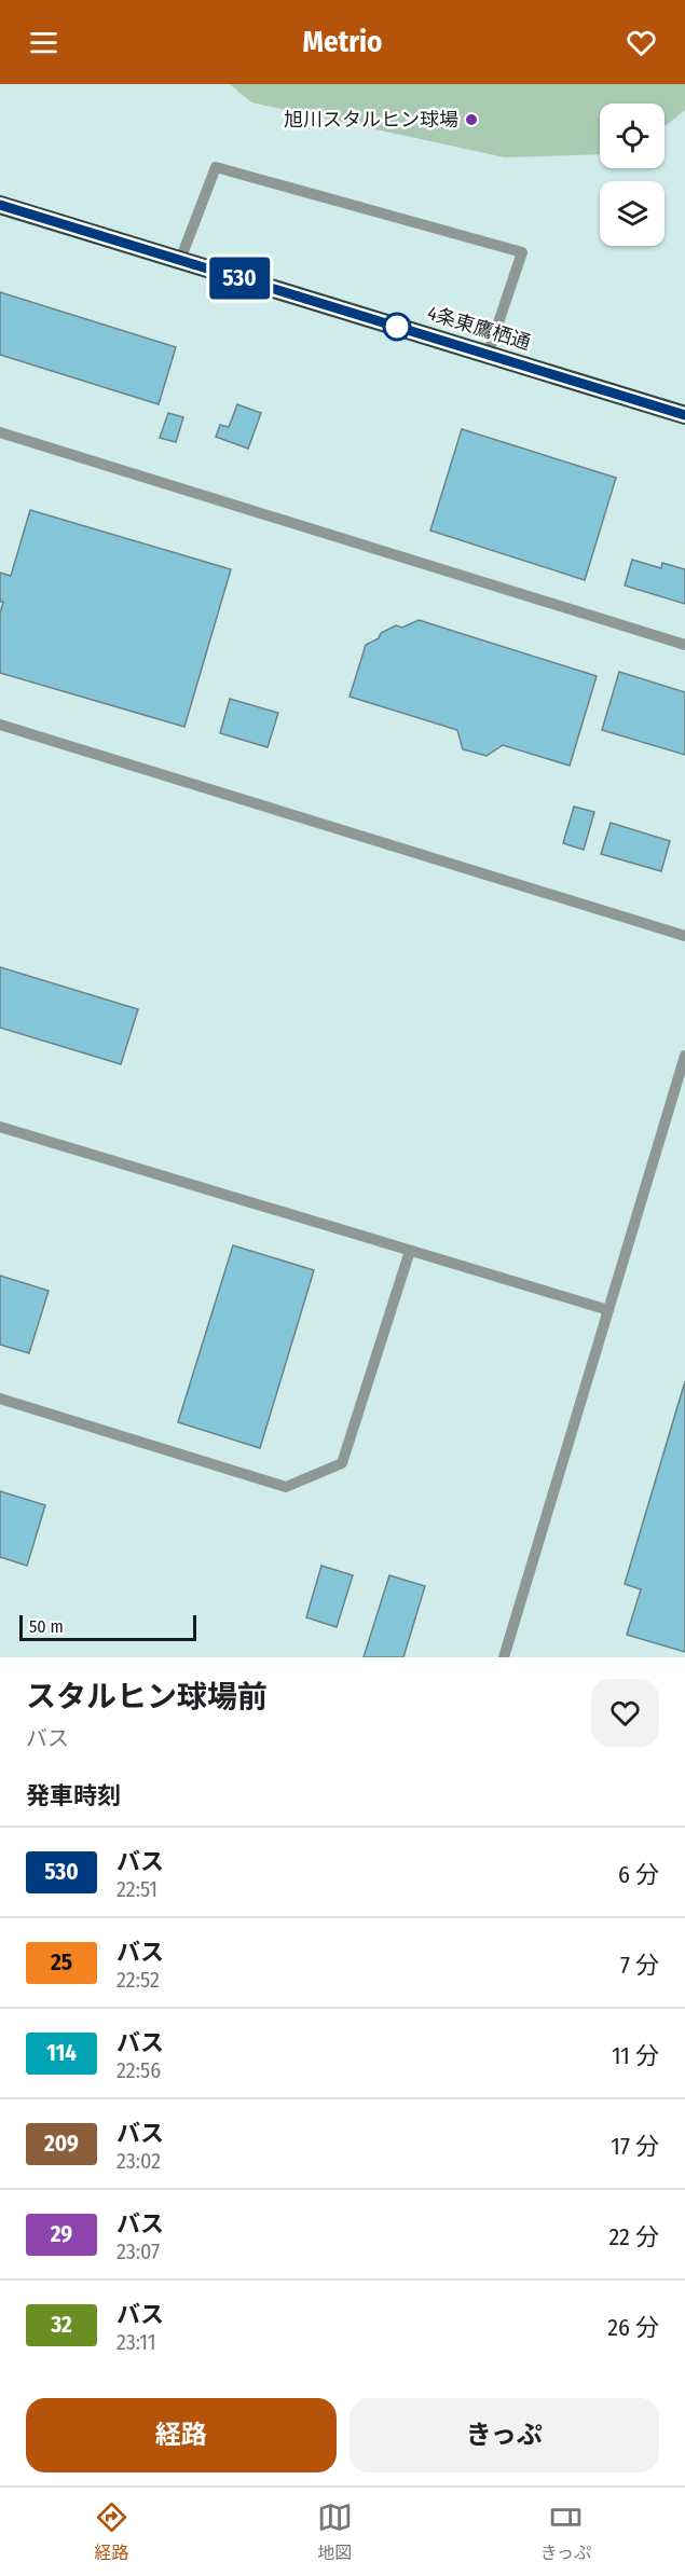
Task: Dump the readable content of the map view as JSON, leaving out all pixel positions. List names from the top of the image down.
{
  "streets": {
    "highway": ["4条東鷹栖通"]
  },
  "places": ["旭川スタルヒン球場"],
  "lines": ["bus line 530"],
  "scale_bar": "50 m",
  "page": {
    "header": "Metrio",
    "on_map": "530",
    "scale": "50 m",
    "heading": [
      ["スタルヒン球場前", "バス"],
      "発車時刻"
    ],
    "list": [
      {
        "mark": "530",
        "name": "バス",
        "note": "22:51",
        "value": "6 分"
      },
      {
        "mark": "25",
        "name": "バス",
        "note": "22:52",
        "value": "7 分"
      },
      {
        "mark": "114",
        "name": "バス",
        "note": "22:56",
        "value": "11 分"
      },
      {
        "mark": "209",
        "name": "バス",
        "note": "23:02",
        "value": "17 分"
      },
      {
        "mark": "29",
        "name": "バス",
        "note": "23:07",
        "value": "22 分"
      },
      {
        "mark": "32",
        "name": "バス",
        "note": "23:11",
        "value": "26 分"
      }
    ],
    "buttons": ["経路", "きっぷ"],
    "tabs": ["経路", "地図", "きっぷ"]
  }
}
